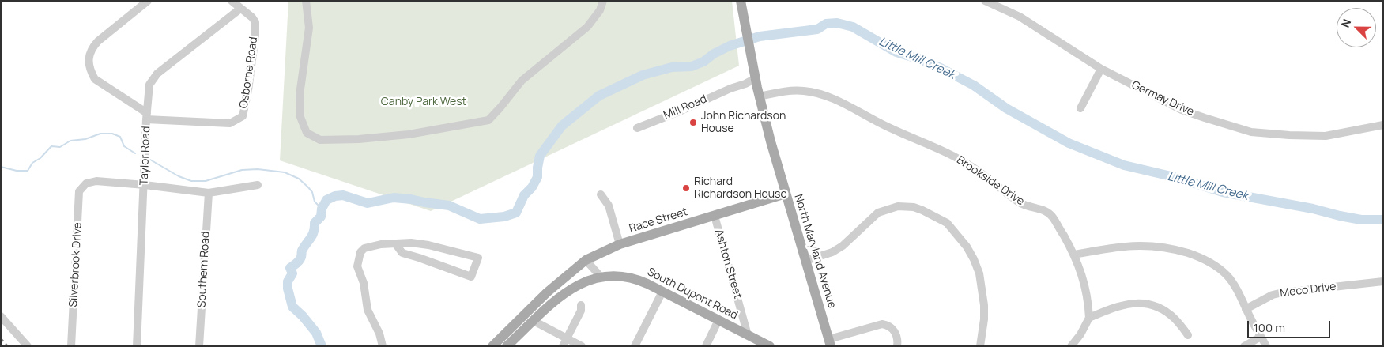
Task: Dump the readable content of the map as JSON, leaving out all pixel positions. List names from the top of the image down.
{
  "streets": {
    "main road": ["Race Street", "North Maryland Avenue", "South Dupont Road"],
    "street": [
      "Osborne Road",
      "Germay Drive",
      "Mill Road",
      "Taylor Road",
      "Brookside Drive",
      "Ashton Street",
      "Silverbrook Drive",
      "Southern Road",
      "Meco Drive"
    ]
  },
  "crossings": [
    ["Osborne Road", "Taylor Road"],
    ["Mill Road", "North Maryland Avenue"],
    ["Taylor Road", "Silverbrook Drive"],
    ["Brookside Drive", "North Maryland Avenue"],
    ["Race Street", "North Maryland Avenue"],
    ["Race Street", "Ashton Street"],
    ["Ashton Street", "South Dupont Road"]
  ],
  "water": ["Little Mill Creek"],
  "parks": ["Canby Park West"],
  "places": ["John Richardson House", "Richard Richardson House"],
  "scale_bar": "100 m",
  "north": "top left"
}
